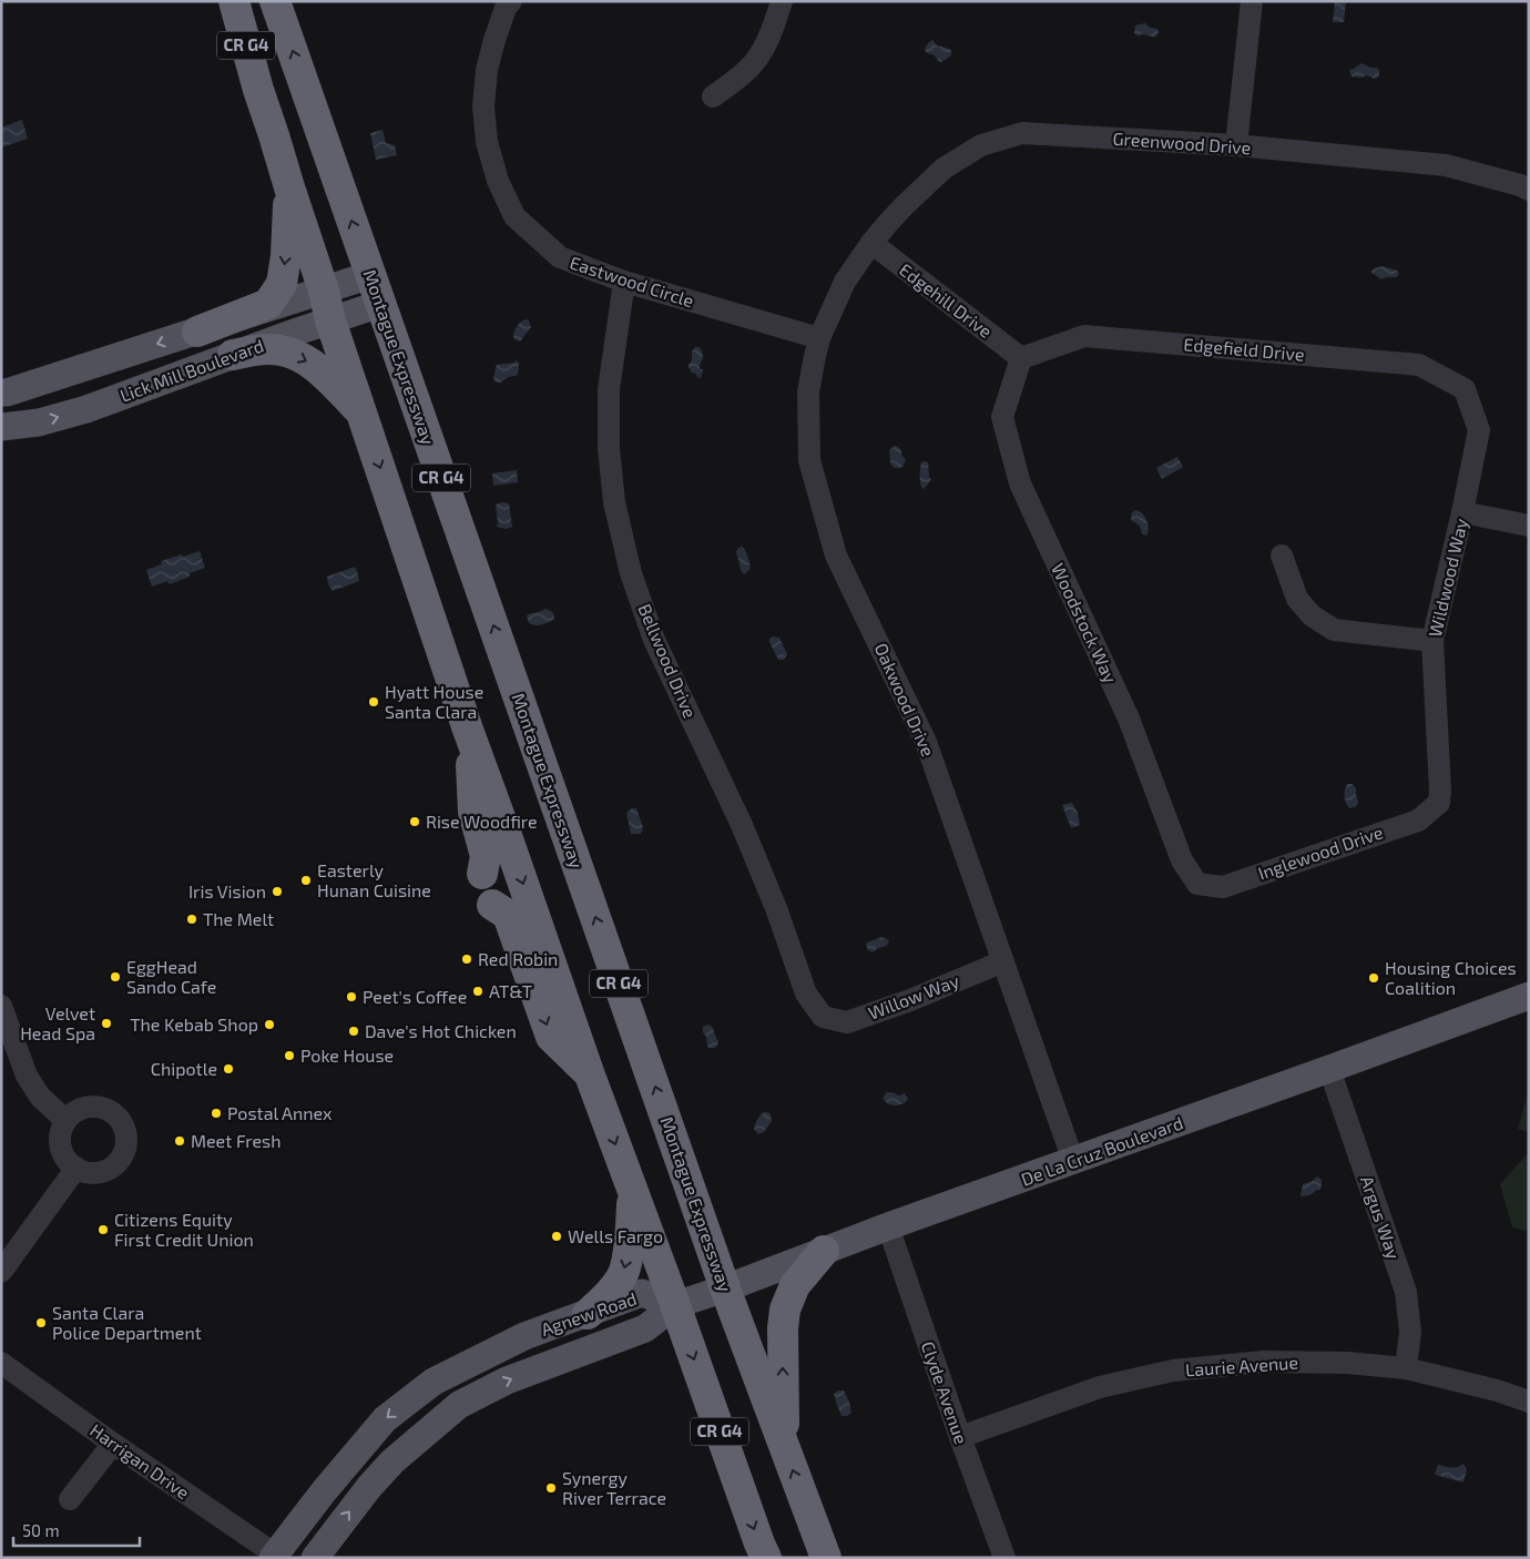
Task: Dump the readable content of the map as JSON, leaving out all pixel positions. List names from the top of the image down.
{
  "streets": {
    "highway": ["CR G4", "Montague Expressway"],
    "main road": ["Lick Mill Boulevard", "De La Cruz Boulevard", "Agnew Road"],
    "street": [
      "Greenwood Drive",
      "Eastwood Circle",
      "Edgehill Drive",
      "Edgefield Drive",
      "Wildwood Way",
      "Woodstock Way",
      "Bellwood Drive",
      "Oakwood Drive",
      "Inglewood Drive",
      "Willow Way",
      "Argus Way",
      "Laurie Avenue",
      "Clyde Avenue",
      "Harrigan Drive"
    ]
  },
  "crossings": [
    ["CR G4", "Lick Mill Boulevard"],
    ["CR G4", "De La Cruz Boulevard"],
    ["CR G4", "Agnew Road"],
    ["Greenwood Drive", "Edgehill Drive"],
    ["Greenwood Drive", "Oakwood Drive"],
    ["Eastwood Circle", "Bellwood Drive"],
    ["Eastwood Circle", "Oakwood Drive"],
    ["Edgehill Drive", "Edgefield Drive"],
    ["Edgehill Drive", "Woodstock Way"],
    ["Edgehill Drive", "Oakwood Drive"],
    ["Edgefield Drive", "Wildwood Way"],
    ["Edgefield Drive", "Woodstock Way"],
    ["Montague Expressway", "Lick Mill Boulevard"],
    ["Montague Expressway", "De La Cruz Boulevard"],
    ["Wildwood Way", "Inglewood Drive"],
    ["Woodstock Way", "Inglewood Drive"],
    ["Bellwood Drive", "Willow Way"],
    ["Oakwood Drive", "Willow Way"],
    ["Oakwood Drive", "De La Cruz Boulevard"],
    ["De La Cruz Boulevard", "Argus Way"],
    ["De La Cruz Boulevard", "Agnew Road"],
    ["De La Cruz Boulevard", "Clyde Avenue"],
    ["Argus Way", "Laurie Avenue"],
    ["Agnew Road", "Harrigan Drive"],
    ["Laurie Avenue", "Clyde Avenue"]
  ],
  "places": [
    "Hyatt House Santa Clara",
    "Rise Woodfire",
    "Easterly Hunan Cuisine",
    "Iris Vision",
    "The Melt",
    "Red Robin",
    "EggHead Sando Cafe",
    "Housing Choices Coalition",
    "AT&T",
    "Peet's Coffee",
    "Velvet Head Spa",
    "The Kebab Shop",
    "Dave's Hot Chicken",
    "Poke House",
    "Chipotle",
    "Postal Annex",
    "Meet Fresh",
    "Citizens Equity First Credit Union",
    "Wells Fargo",
    "Santa Clara Police Department",
    "Synergy River Terrace"
  ],
  "scale_bar": "50 m"
}
